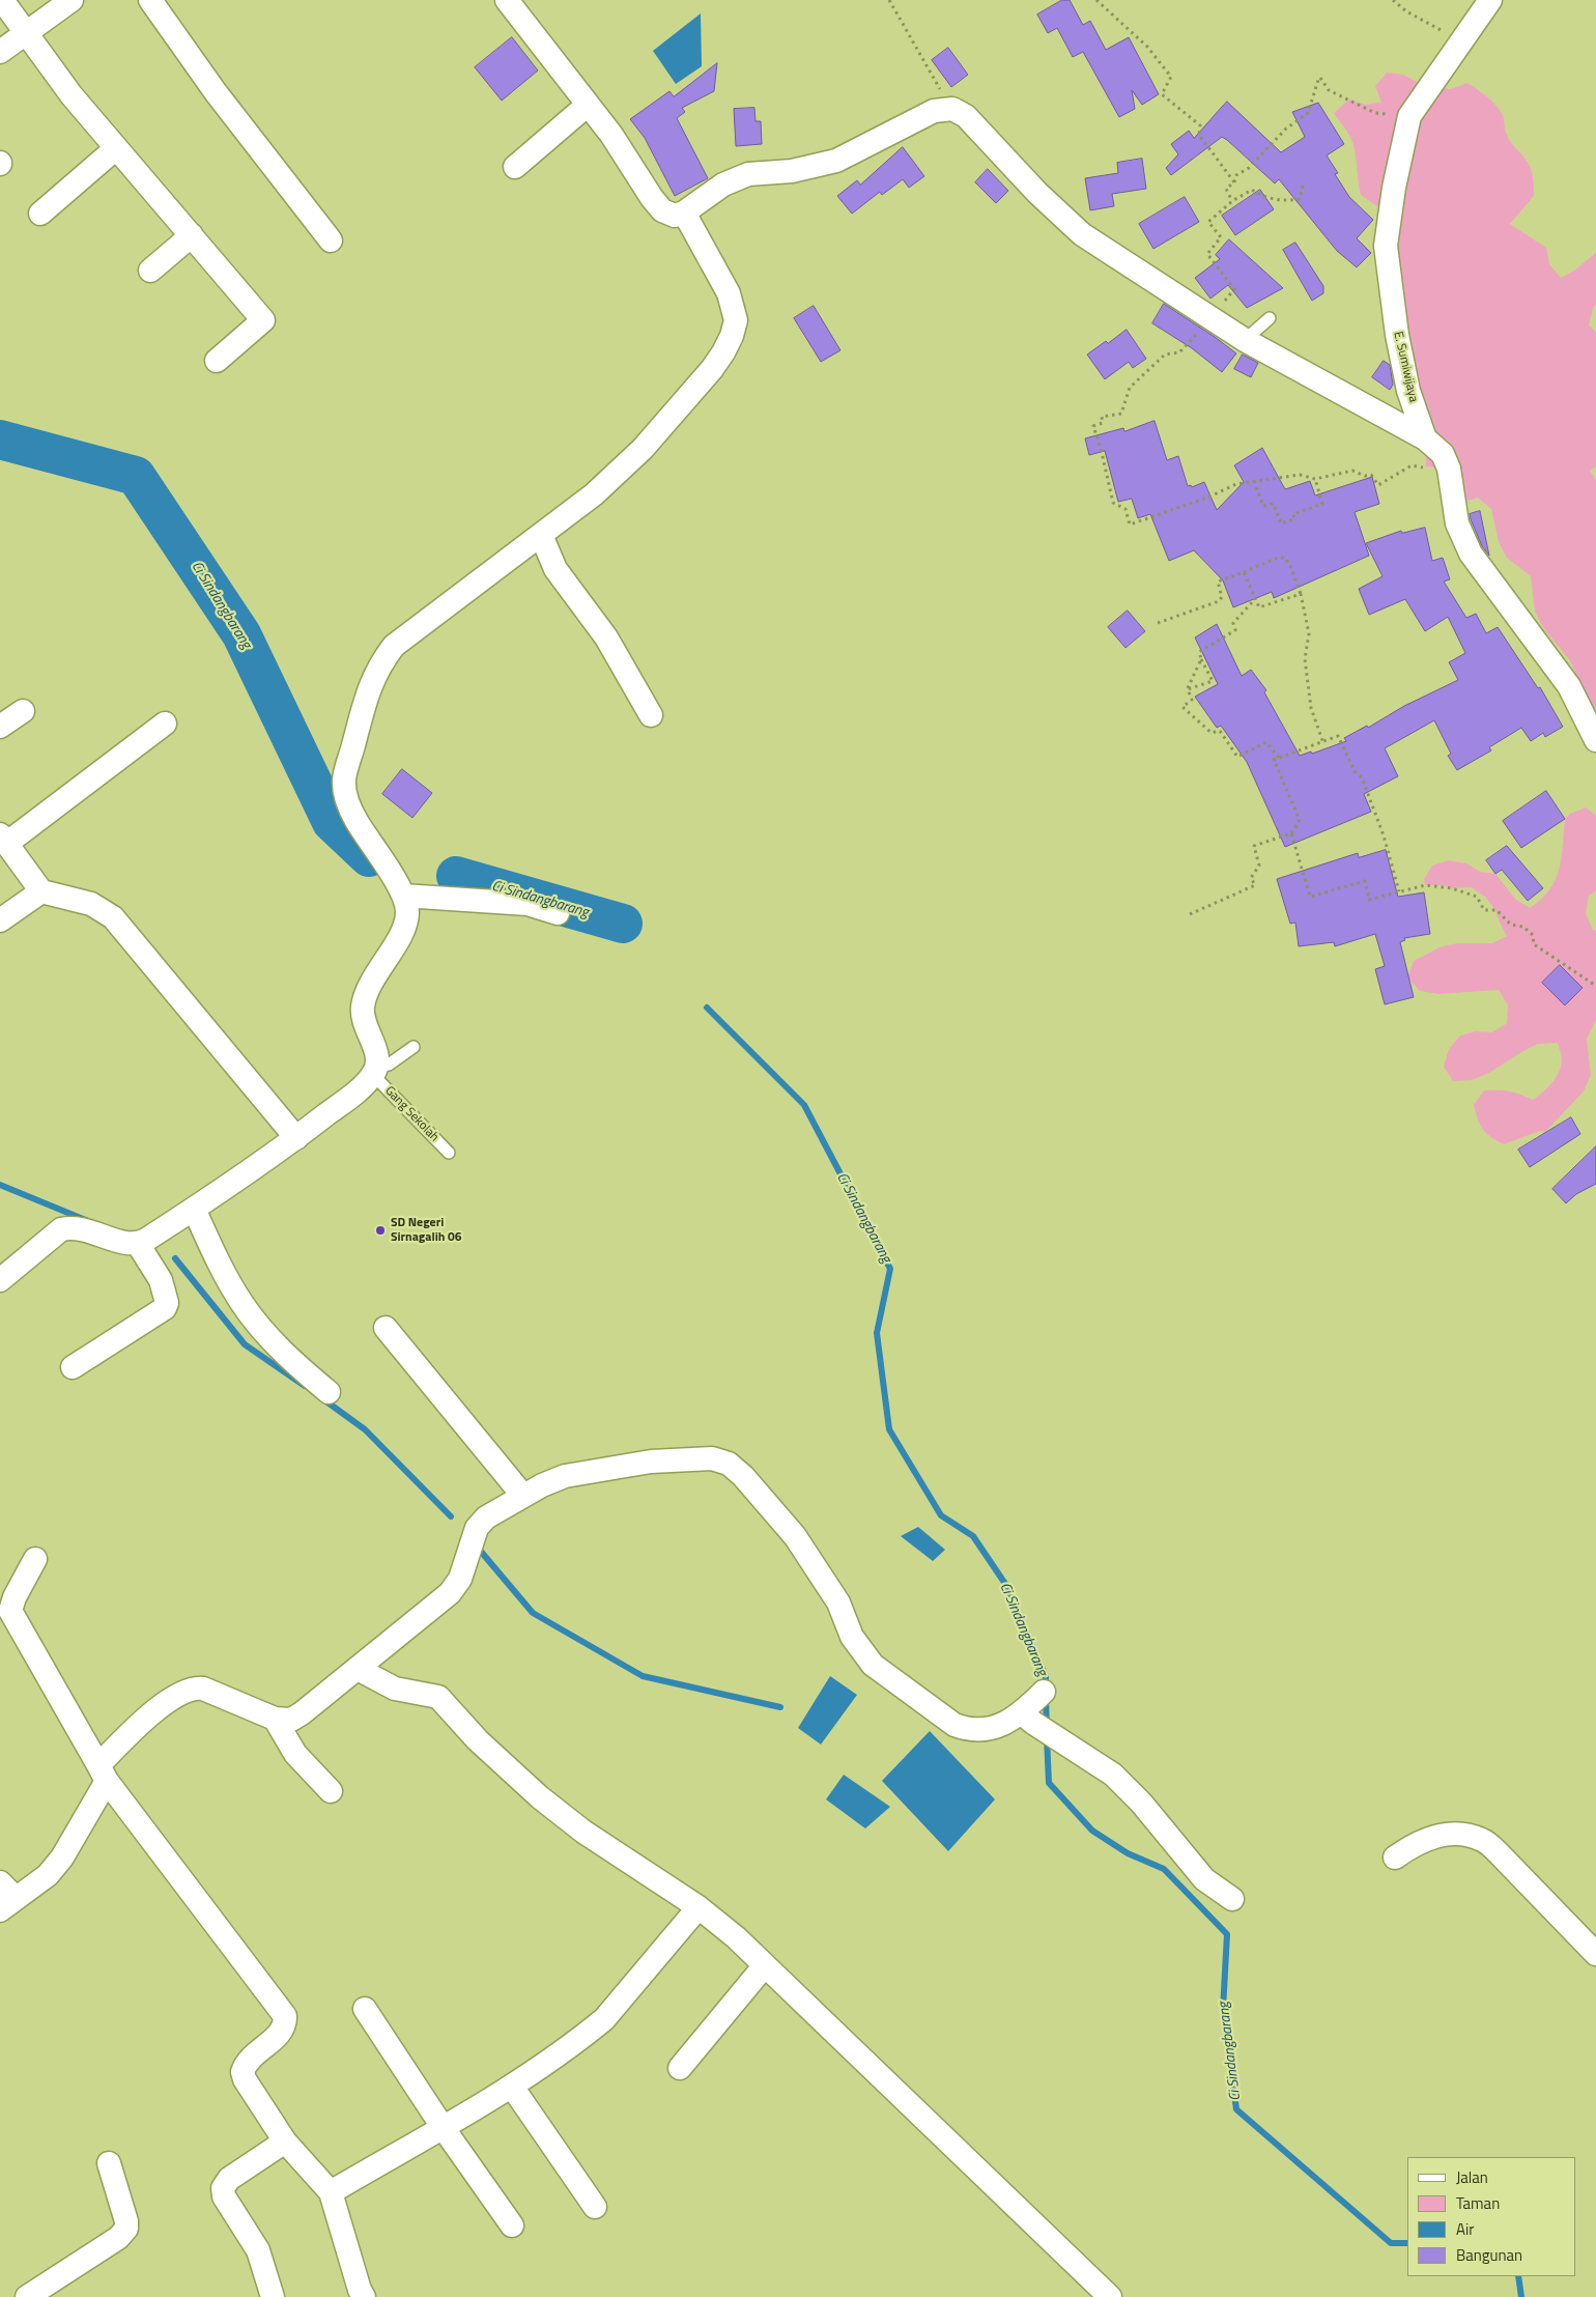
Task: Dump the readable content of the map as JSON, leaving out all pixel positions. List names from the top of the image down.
{
  "streets": {
    "street": ["E. Sumiwijaya"],
    "lane": ["Gang Sekolah"]
  },
  "water": ["Ci Sindangbarang"],
  "places": ["SD Negeri Sirnagalih 06"],
  "legend": [
    "Jalan",
    "Taman",
    "Air",
    "Bangunan"
  ]
}
